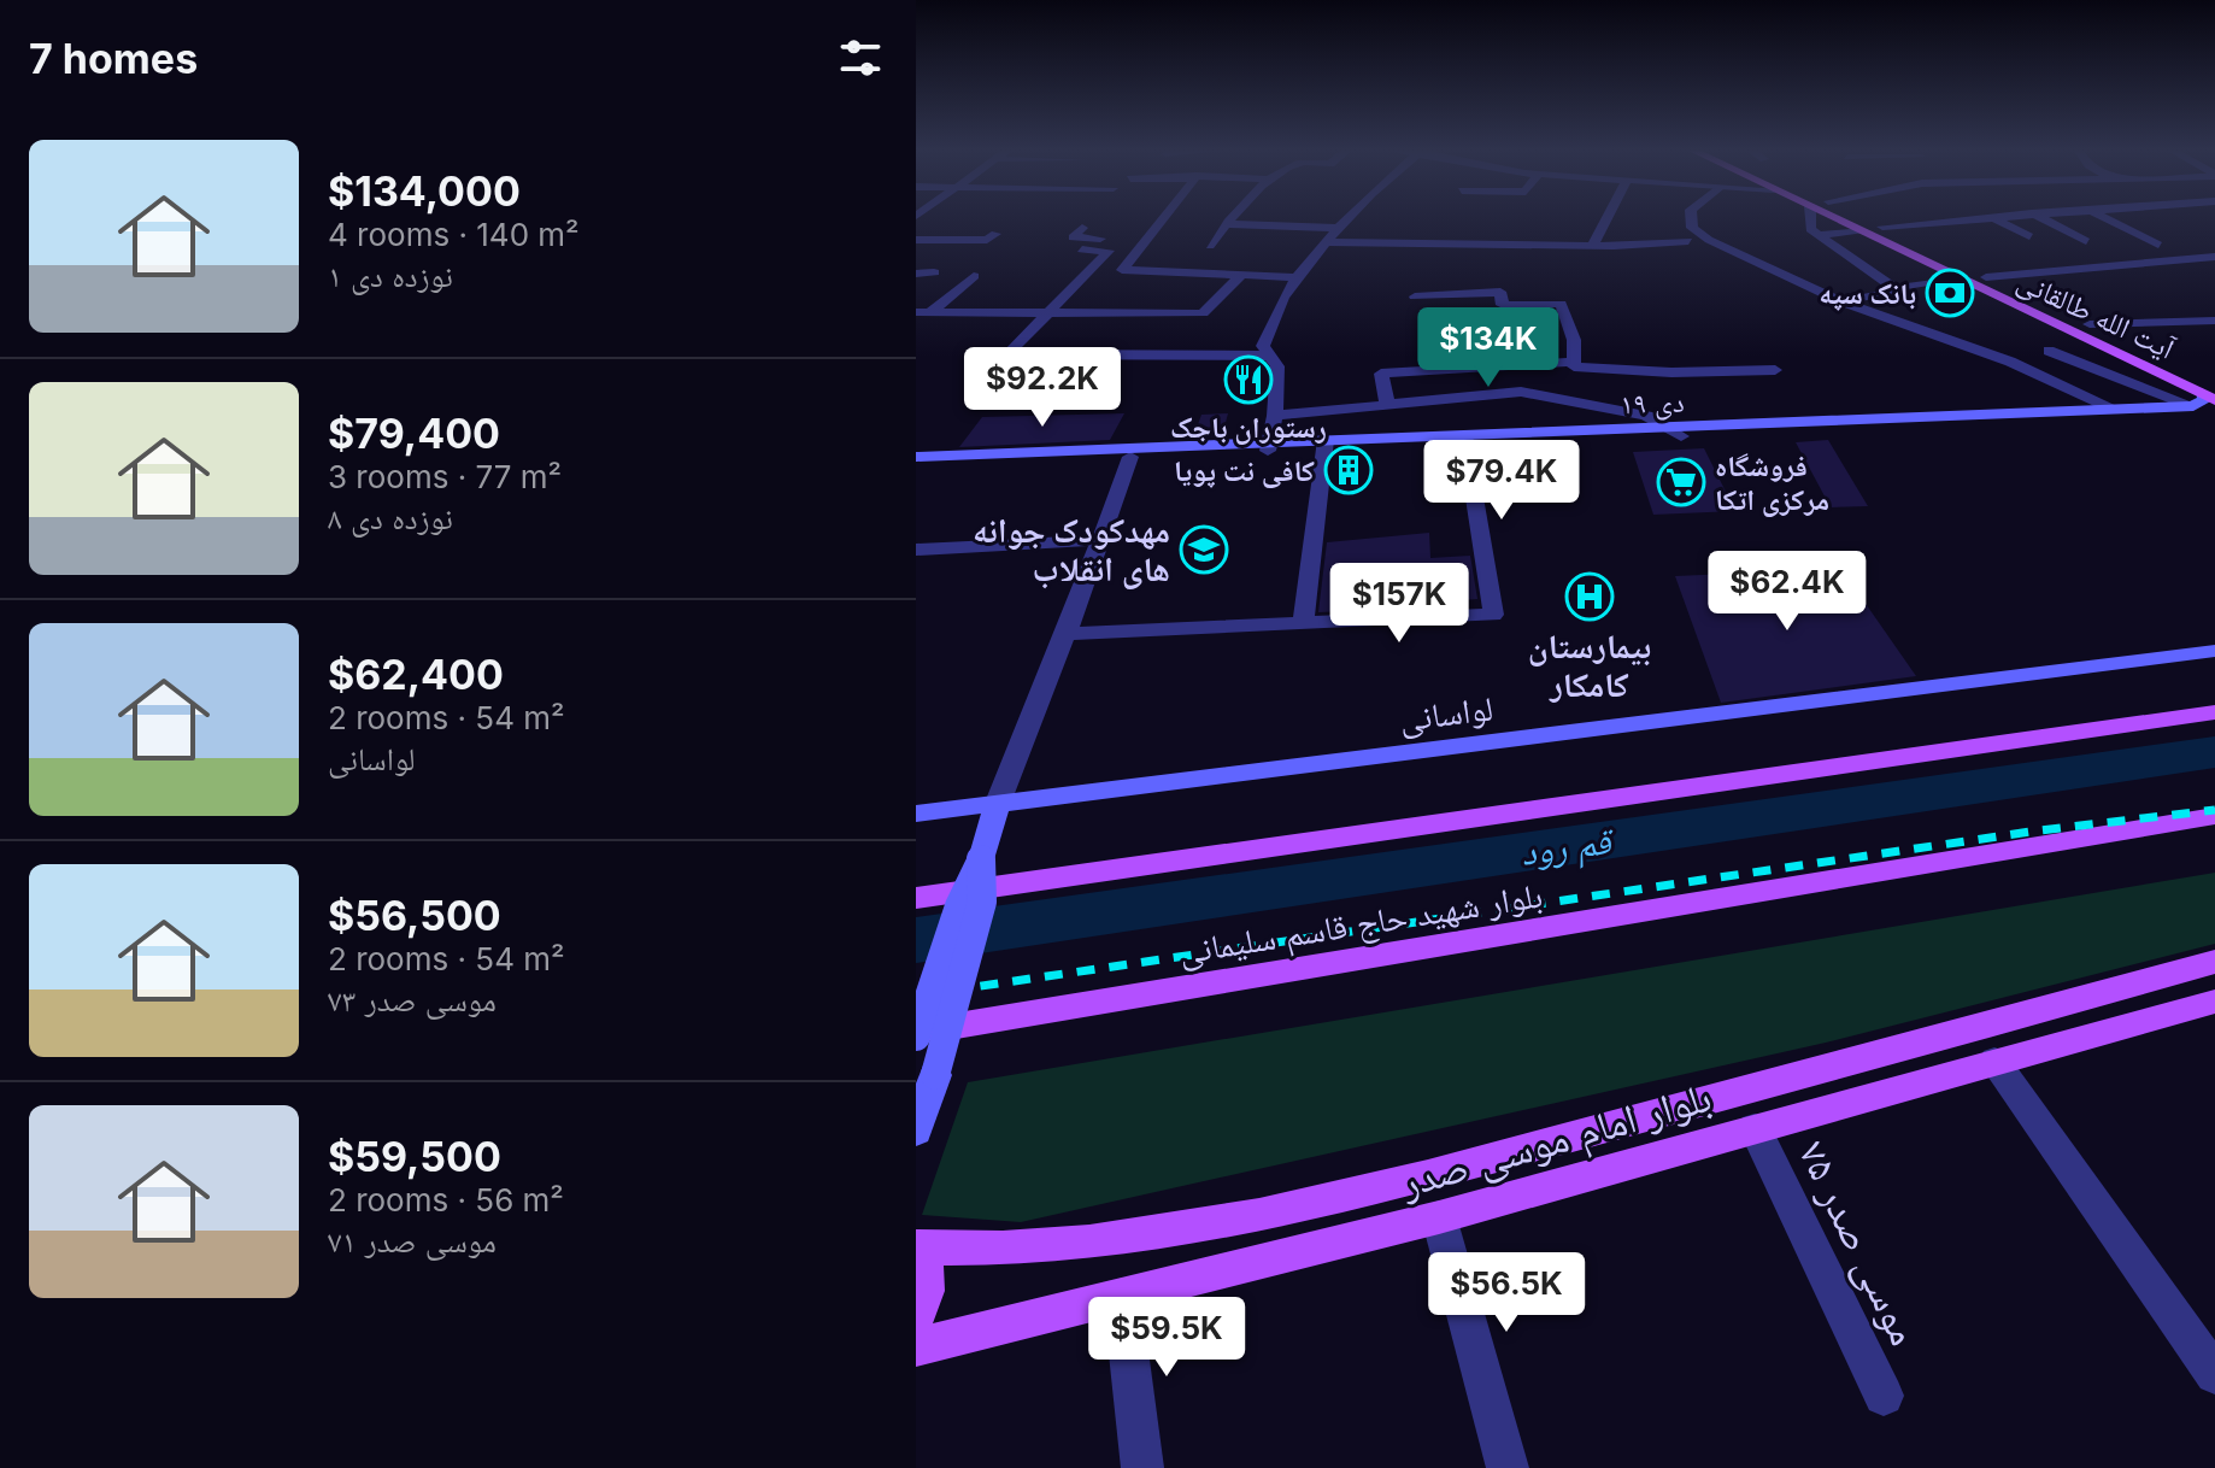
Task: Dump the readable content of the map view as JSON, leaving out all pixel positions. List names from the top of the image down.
{
  "streets": {
    "main road": [
      "آیت الله طالقانی",
      "۱۹ دی",
      "لواسانی",
      "بلوار شهید حاج قاسم سلیمانی",
      "بلوار امام موسی صدر"
    ],
    "street": ["موسی صدر ۷۵"]
  },
  "crossings": [
    ["آیت الله طالقانی", "۱۹ دی"],
    ["بلوار امام موسی صدر", "موسی صدر ۷۵"]
  ],
  "water": ["قم رود"],
  "places": {
    "bank": ["بانک سپه"],
    "restaurant": ["رستوران باجک"],
    "building": ["کافی نت پویا"],
    "supermarket": ["فروشگاه مرکزی اتکا"],
    "school or university": ["مهدکودک جوانه های انقلاب"],
    "hospital": ["بیمارستان کامکار"]
  },
  "page": {
    "heading": "7 homes",
    "list": [
      {
        "name": "$134,000",
        "note": "4 rooms · 140 m² · نوزده دی ۱"
      },
      {
        "name": "$79,400",
        "note": "3 rooms · 77 m² · نوزده دی ۸"
      },
      {
        "name": "$62,400",
        "note": "2 rooms · 54 m² · لواسانی"
      },
      {
        "name": "$56,500",
        "note": "2 rooms · 54 m² · موسی صدر ۷۳"
      },
      {
        "name": "$59,500",
        "note": "2 rooms · 56 m² · موسی صدر ۷۱"
      }
    ],
    "price": [
      "$134K",
      "$92.2K",
      "$79.4K",
      "$62.4K",
      "$157K",
      "$56.5K",
      "$59.5K"
    ]
  }
}
